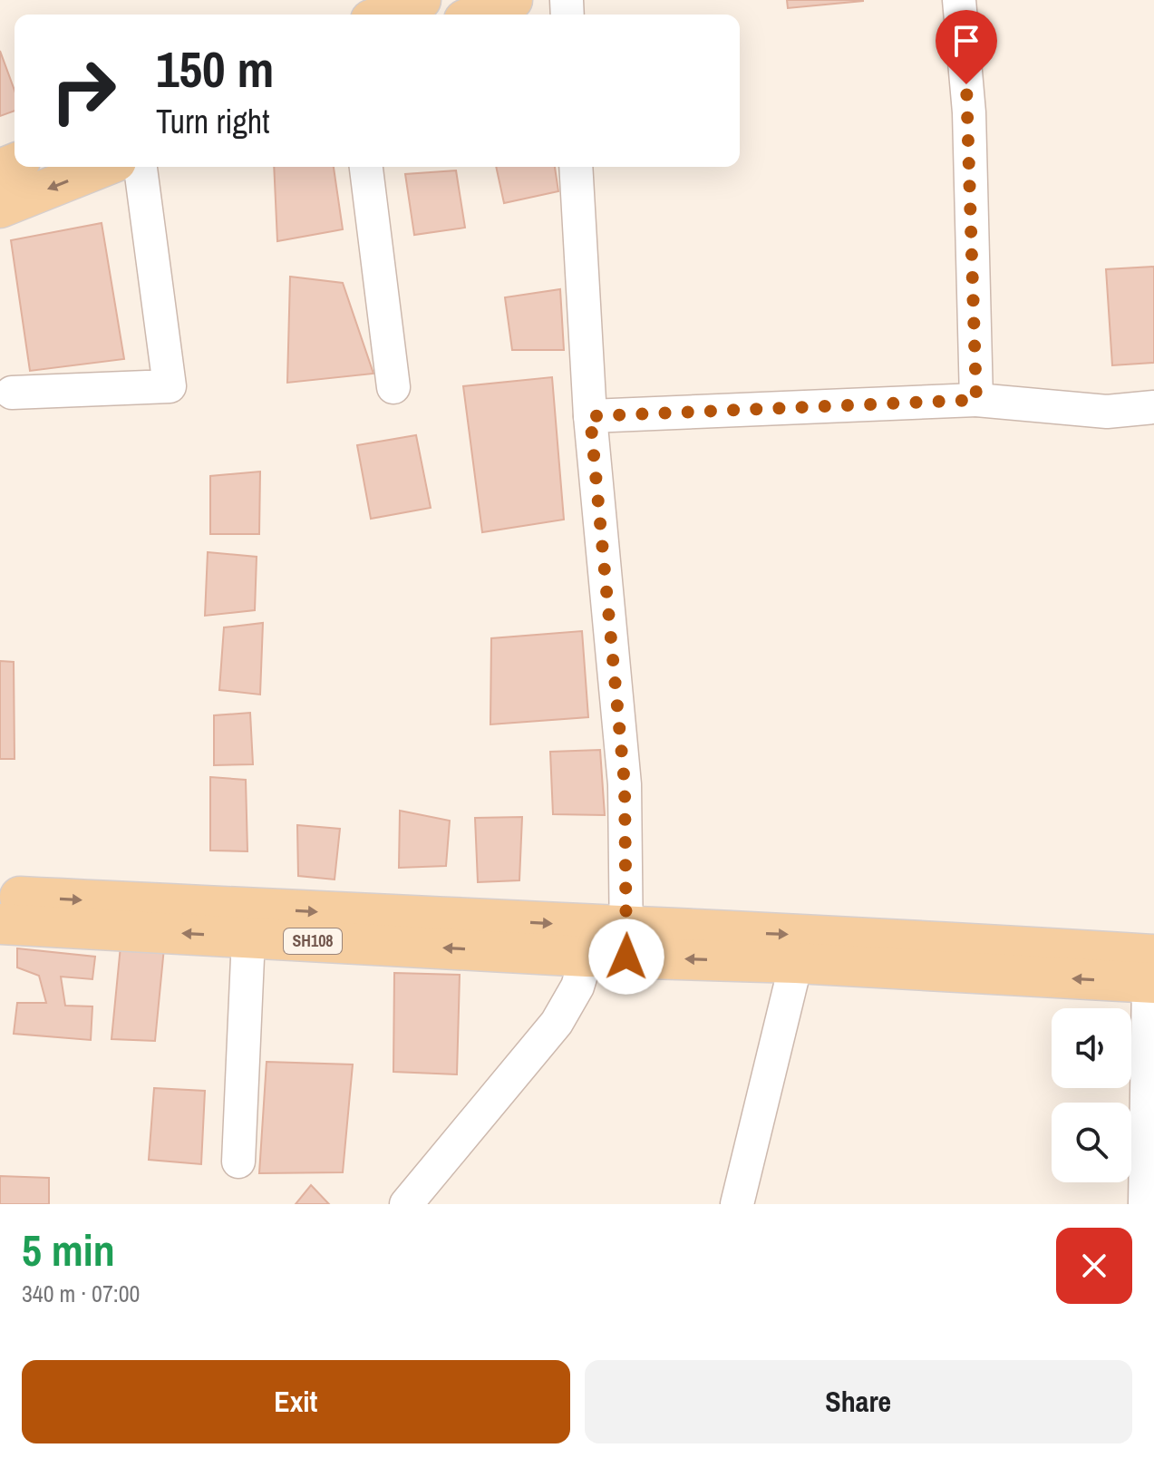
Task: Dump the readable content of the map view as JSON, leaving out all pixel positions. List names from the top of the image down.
{
  "streets": {
    "main road": ["SH108"]
  },
  "page": {
    "turn": ["150 m", "Turn right"],
    "heading": ["5 min", "340 m · 07:00"],
    "buttons": ["Exit", "Share"]
  }
}
